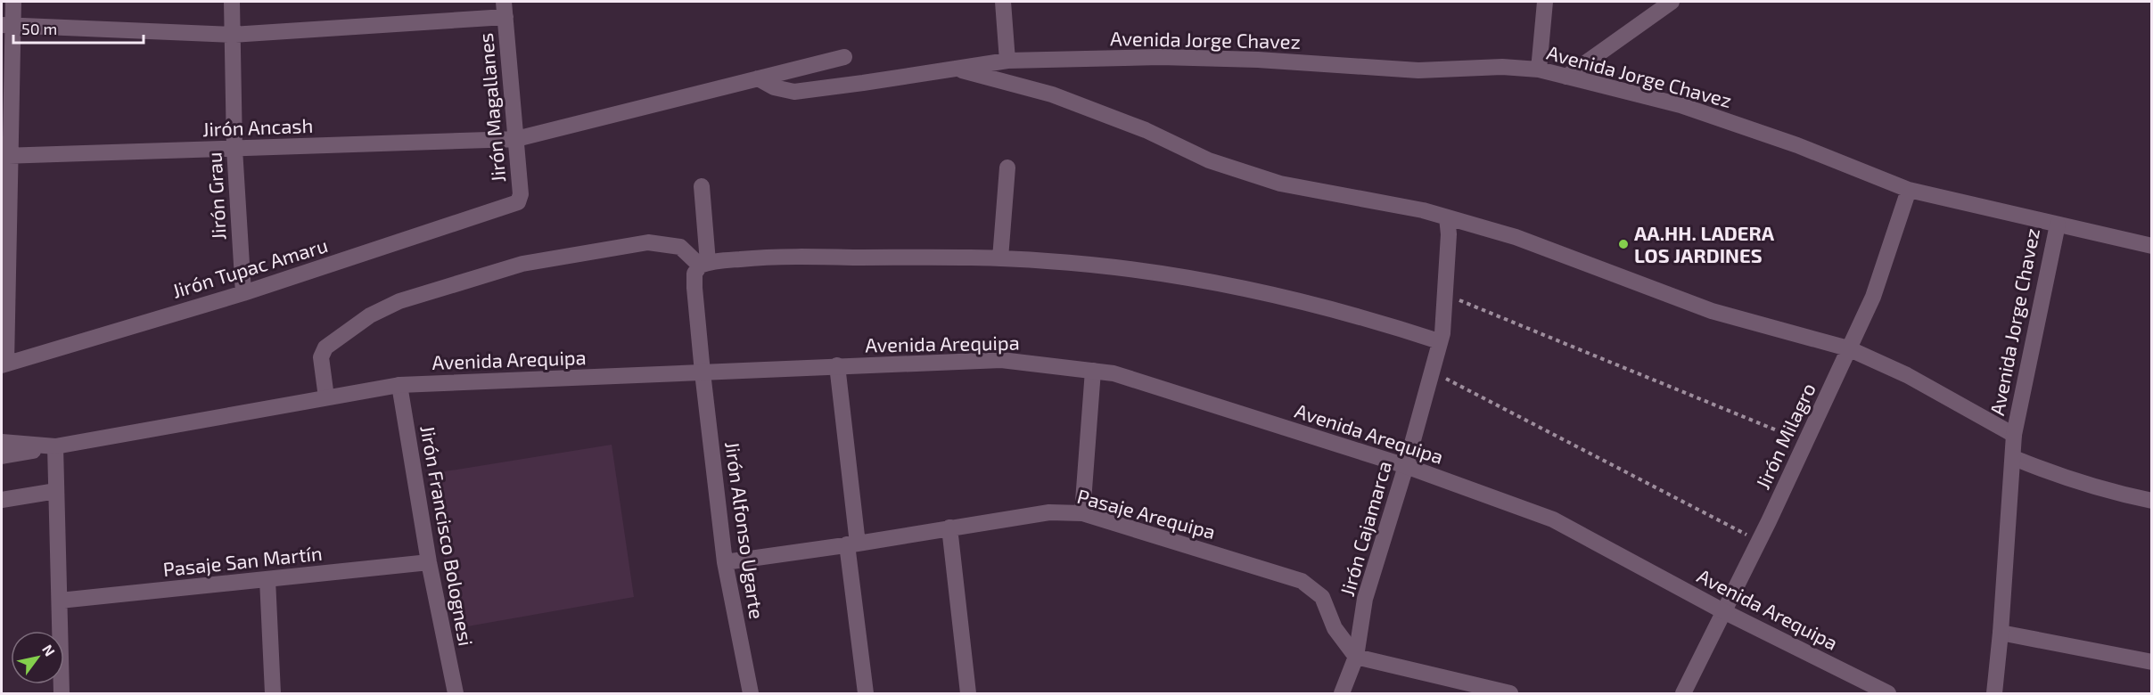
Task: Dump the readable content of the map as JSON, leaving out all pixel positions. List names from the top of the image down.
{
  "streets": {
    "street": [
      "Avenida Jorge Chavez",
      "Jirón Magallanes",
      "Jirón Ancash",
      "Jirón Grau",
      "Jirón Tupac Amaru",
      "Avenida Arequipa",
      "Jirón Milagro",
      "Pasaje Arequipa",
      "Jirón Cajamarca",
      "Jirón Alfonso Ugarte",
      "Jirón Francisco Bolognesi",
      "Pasaje San Martín"
    ]
  },
  "crossings": [
    ["Avenida Jorge Chavez", "Jirón Ancash"],
    ["Avenida Jorge Chavez", "Jirón Milagro"],
    ["Jirón Magallanes", "Jirón Ancash"],
    ["Jirón Magallanes", "Jirón Tupac Amaru"],
    ["Jirón Ancash", "Jirón Grau"],
    ["Jirón Grau", "Jirón Tupac Amaru"],
    ["Avenida Arequipa", "Jirón Milagro"],
    ["Avenida Arequipa", "Jirón Cajamarca"],
    ["Avenida Arequipa", "Jirón Alfonso Ugarte"],
    ["Avenida Arequipa", "Jirón Francisco Bolognesi"],
    ["Pasaje Arequipa", "Jirón Cajamarca"],
    ["Pasaje Arequipa", "Jirón Alfonso Ugarte"],
    ["Jirón Francisco Bolognesi", "Pasaje San Martín"]
  ],
  "places": ["AA.HH. LADERA LOS JARDINES"],
  "scale_bar": "50 m",
  "north": "top right"
}
